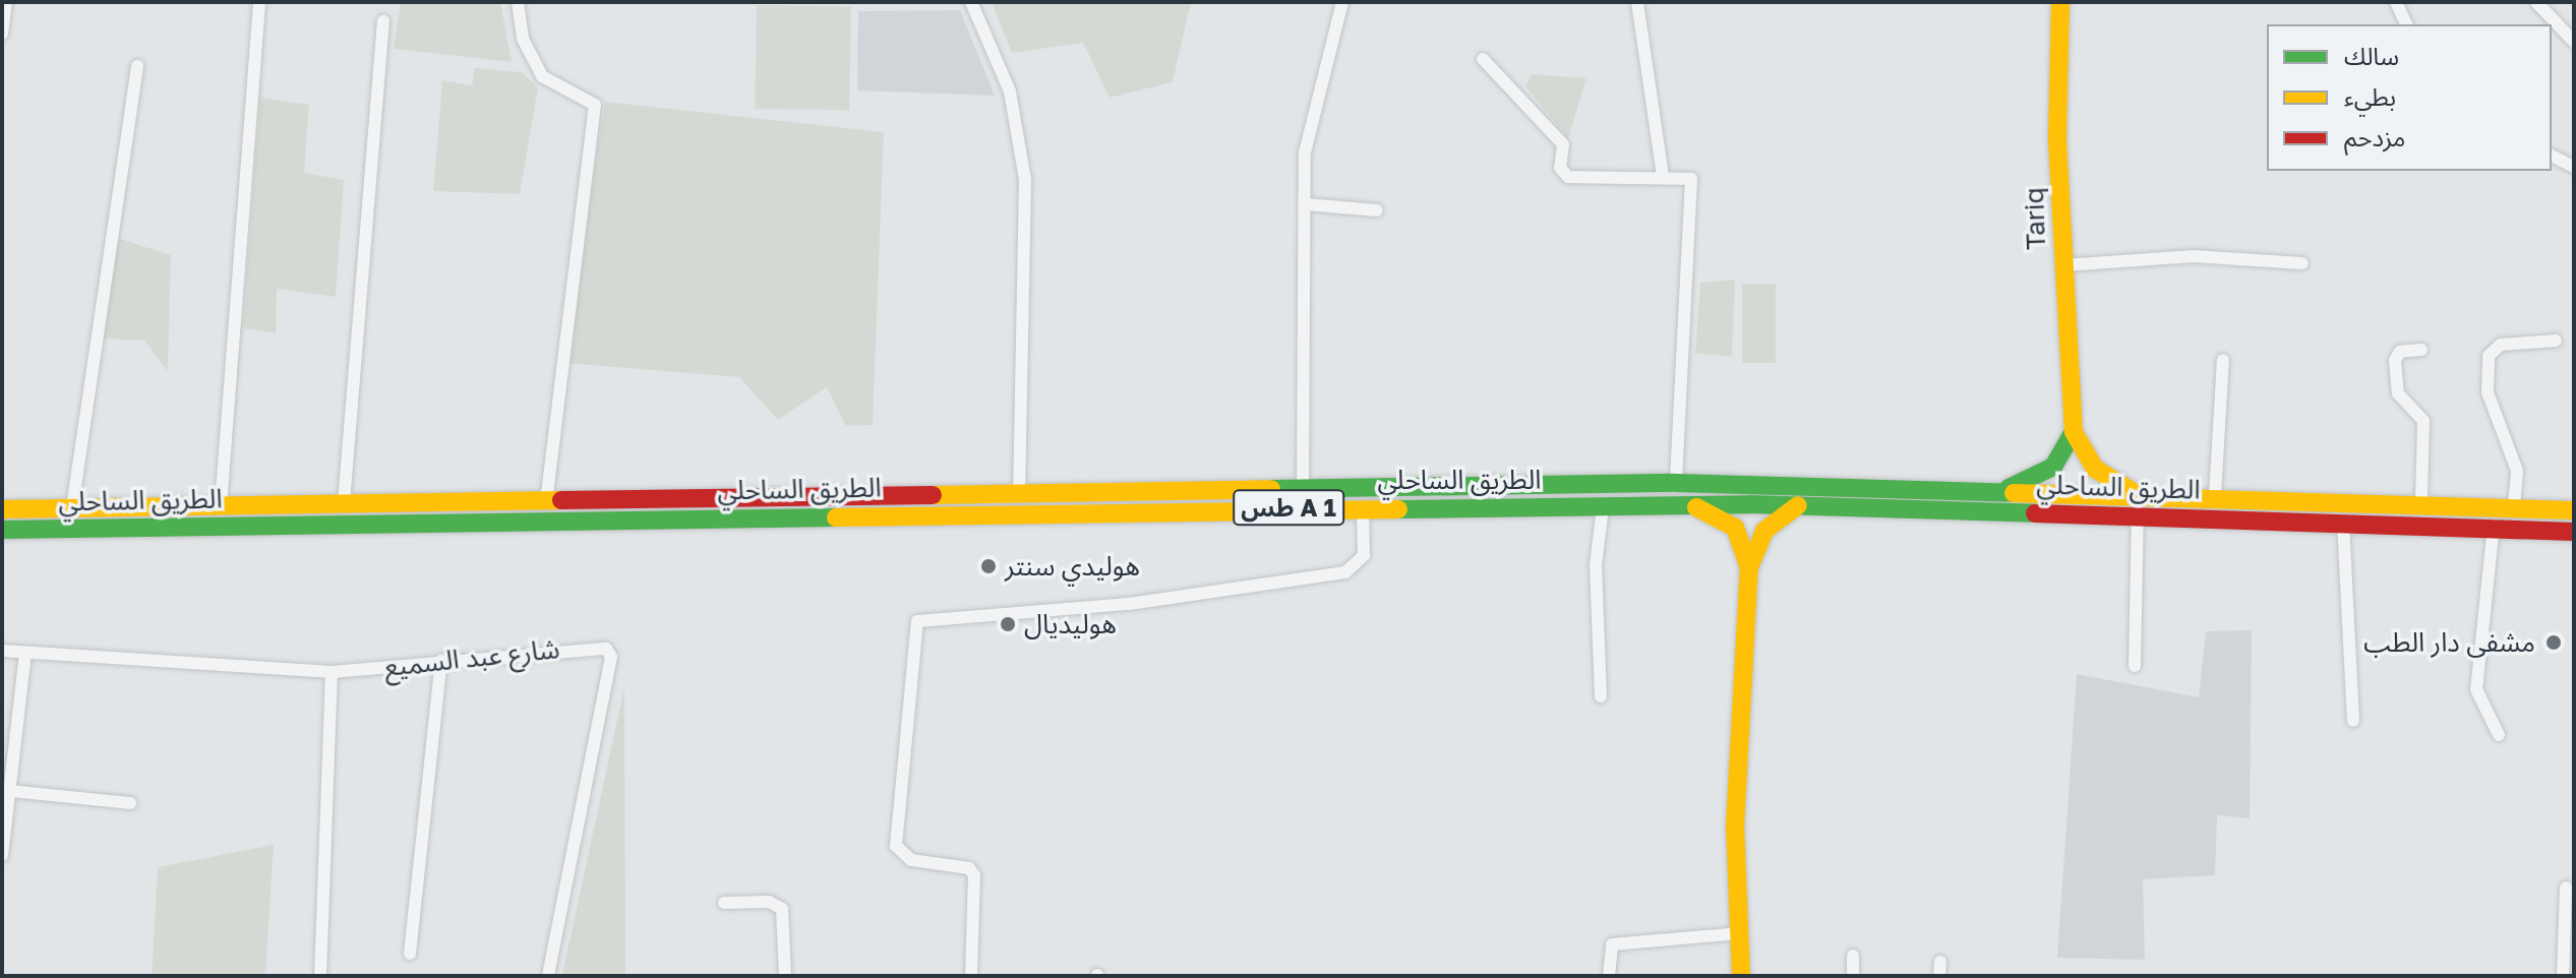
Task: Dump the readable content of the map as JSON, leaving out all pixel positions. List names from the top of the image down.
{
  "streets": {
    "main road": ["Tariq", "الطريق الساحلي", "طس A 1"],
    "street": ["شارع عبد السميع"]
  },
  "places": ["هوليدي سنتر", "هوليديال", "مشفى دار الطب"],
  "legend": ["سالك", "بطيء", "مزدحم"]
}
